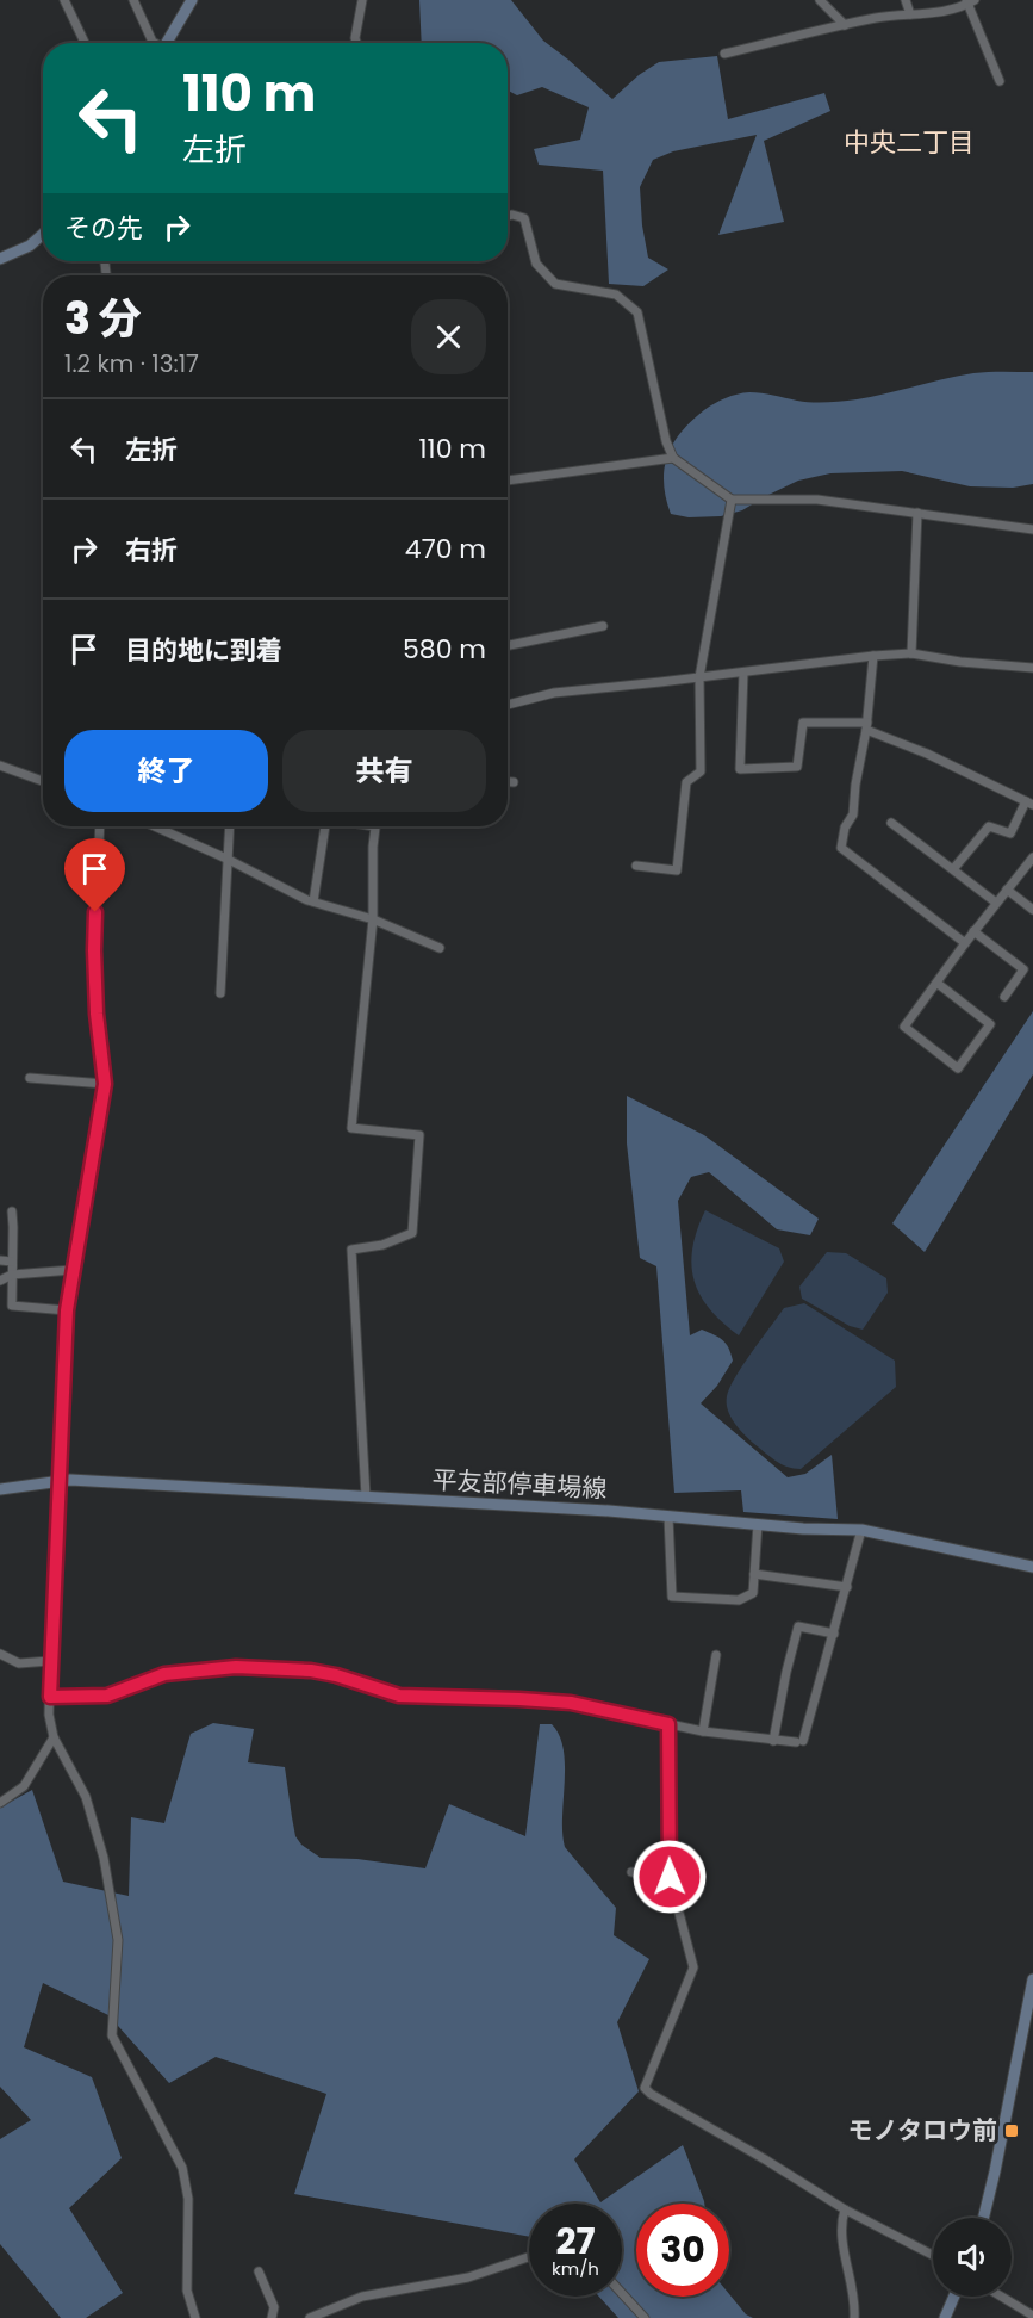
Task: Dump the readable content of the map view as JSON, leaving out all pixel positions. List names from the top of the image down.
{
  "streets": {
    "main road": ["平友部停車場線"]
  },
  "districts": ["中央二丁目"],
  "places": {
    "transit": ["モノタロウ前"]
  },
  "page": {
    "turn": ["110 m", "左折"],
    "then": "その先",
    "heading": ["3 分", "1.2 km · 13:17"],
    "list": [
      {
        "name": "左折",
        "value": "110 m"
      },
      {
        "name": "右折",
        "value": "470 m"
      },
      {
        "name": "目的地に到着",
        "value": "580 m"
      }
    ],
    "buttons": ["終了", "共有"],
    "speed": "27 km/h",
    "limit": "30"
  }
}
